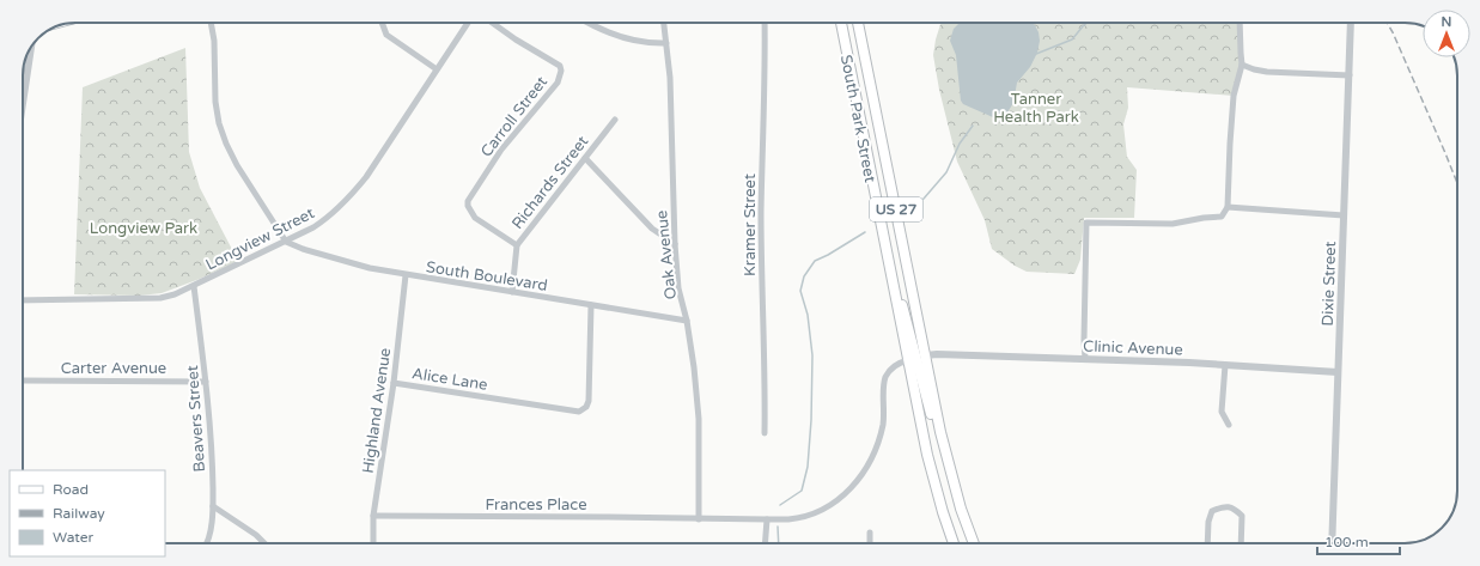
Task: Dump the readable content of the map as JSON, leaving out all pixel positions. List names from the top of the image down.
{
  "streets": {
    "main road": ["South Park Street", "US 27"],
    "street": [
      "Carroll Street",
      "Richards Street",
      "Kramer Street",
      "Longview Street",
      "Oak Avenue",
      "South Boulevard",
      "Dixie Street",
      "Clinic Avenue",
      "Carter Avenue",
      "Alice Lane",
      "Highland Avenue",
      "Beavers Street",
      "Frances Place"
    ]
  },
  "crossings": [
    ["Carroll Street", "Richards Street"],
    ["South Park Street", "US 27"],
    ["South Park Street", "Clinic Avenue"],
    ["South Park Street", "Frances Place"],
    ["Richards Street", "South Boulevard"],
    ["US 27", "Clinic Avenue"],
    ["US 27", "Frances Place"],
    ["Longview Street", "South Boulevard"],
    ["Longview Street", "Beavers Street"],
    ["Oak Avenue", "South Boulevard"],
    ["Oak Avenue", "Frances Place"],
    ["South Boulevard", "Alice Lane"],
    ["South Boulevard", "Highland Avenue"],
    ["Dixie Street", "Clinic Avenue"],
    ["Clinic Avenue", "Frances Place"],
    ["Carter Avenue", "Beavers Street"],
    ["Alice Lane", "Highland Avenue"],
    ["Highland Avenue", "Frances Place"]
  ],
  "parks": ["Tanner Health Park", "Longview Park"],
  "legend": ["Road", "Railway", "Water"],
  "scale_bar": "100 m",
  "north": "top"
}
